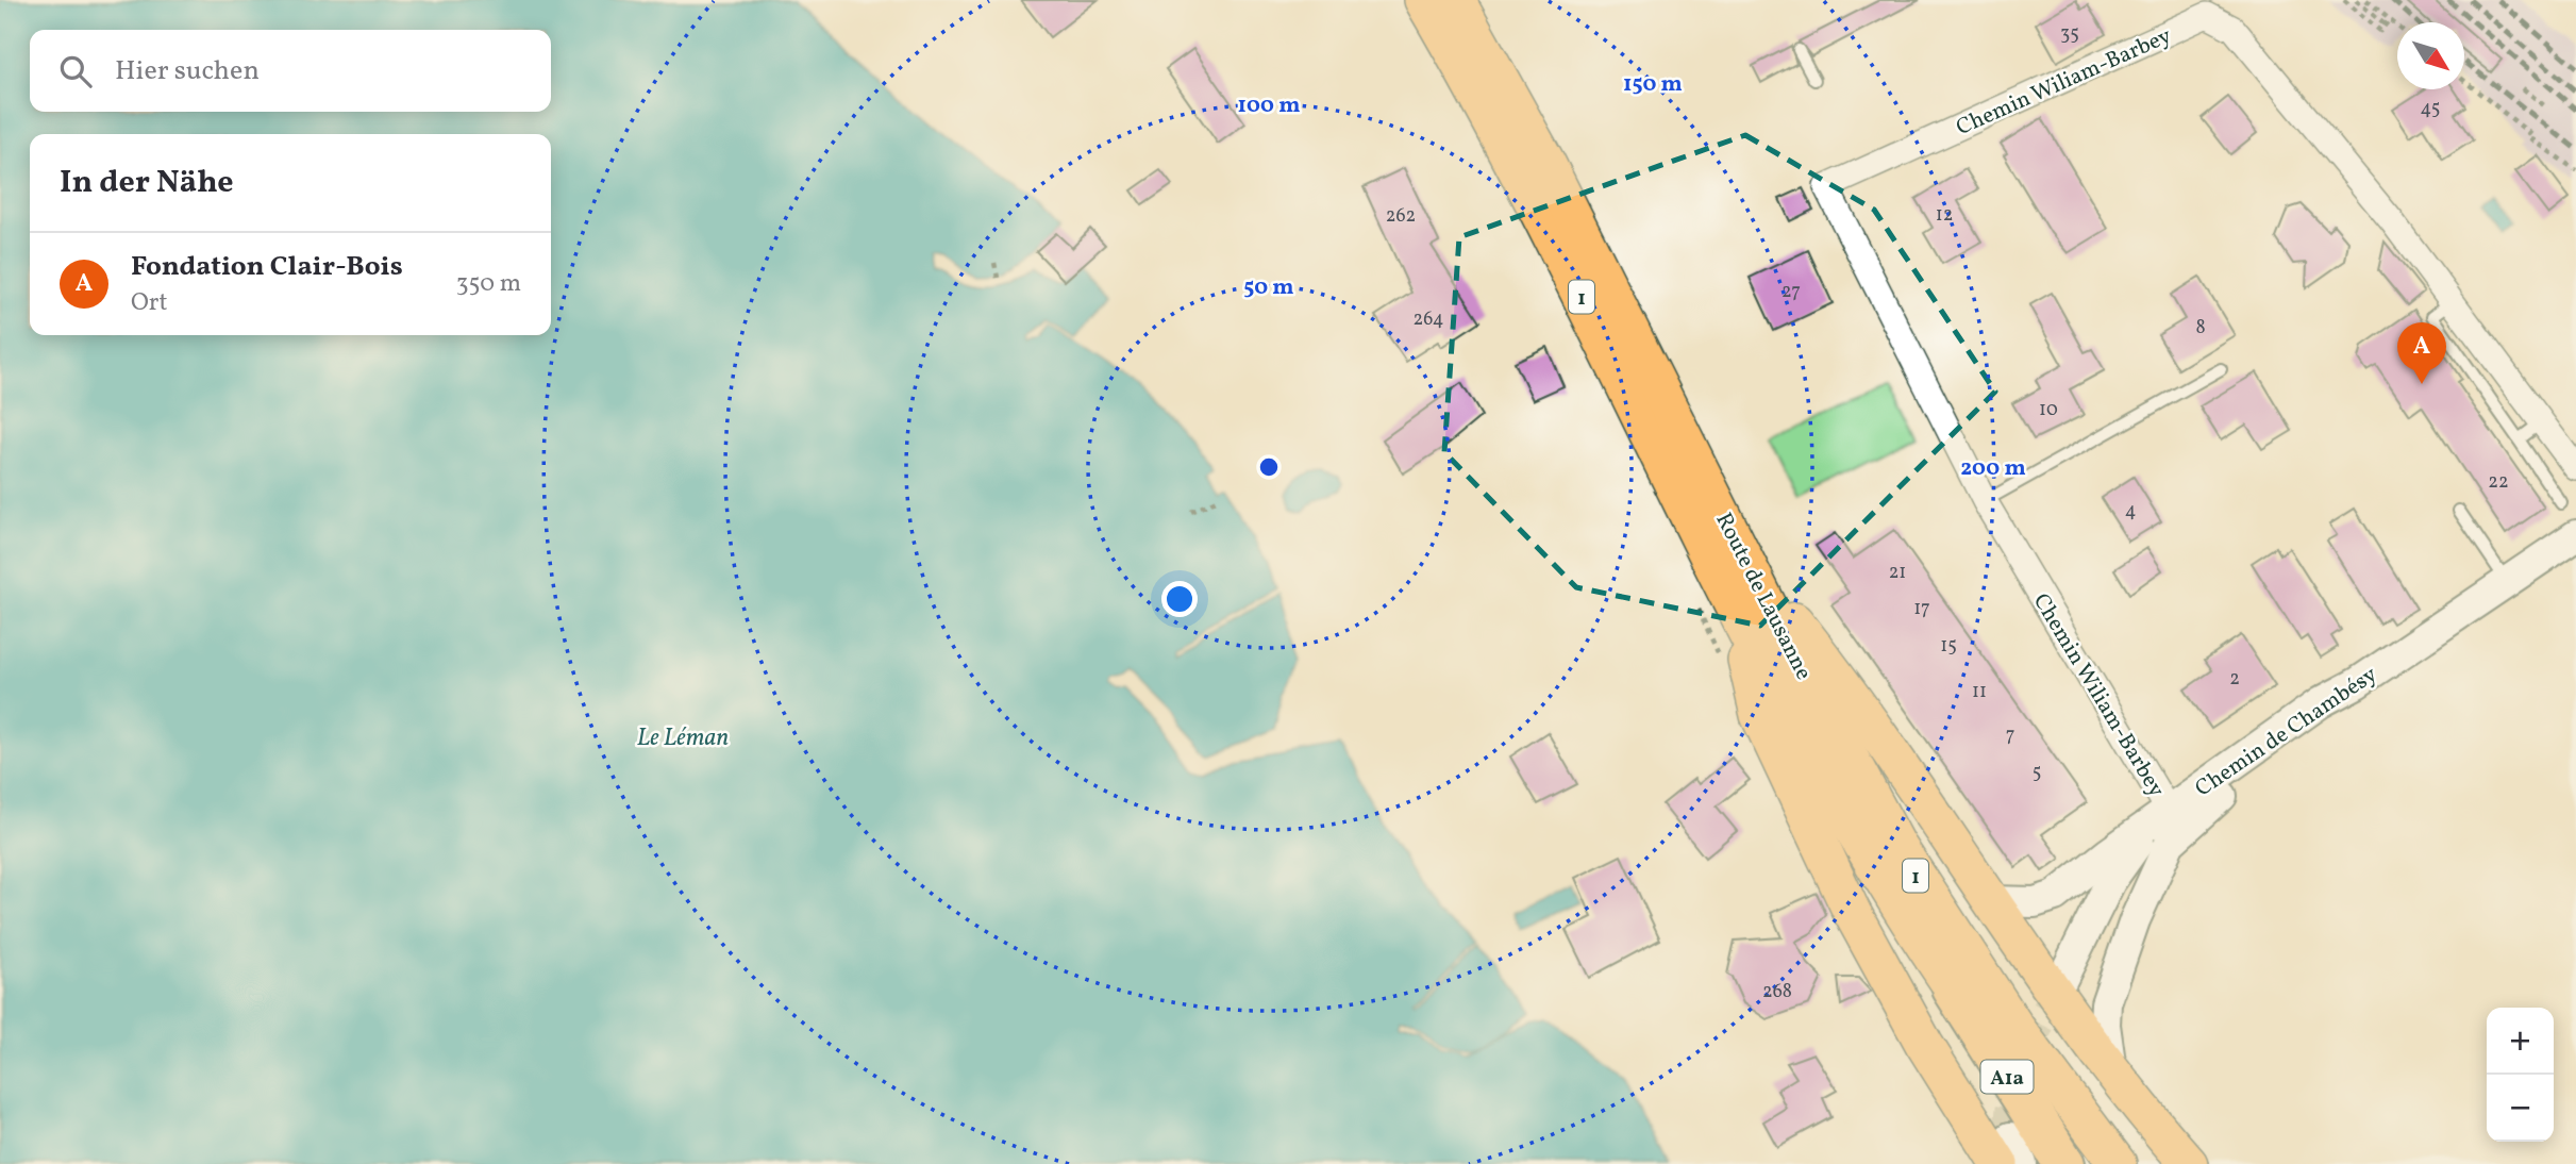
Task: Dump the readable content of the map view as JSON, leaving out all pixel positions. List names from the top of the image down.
{
  "streets": {
    "highway": ["A1a"],
    "main road": ["1", "Route de Lausanne"],
    "street": ["Chemin Wiliam-Barbey", "Chemin de Chambésy"]
  },
  "crossings": [
    ["Chemin Wiliam-Barbey", "Chemin de Chambésy"],
    ["Route de Lausanne", "A1a"]
  ],
  "water": ["Le Léman"],
  "house_numbers": [
    "35",
    "45",
    "12",
    "262",
    "27",
    "264",
    "8",
    "10",
    "22",
    "4",
    "21",
    "17",
    "15",
    "2",
    "11",
    "7",
    "5",
    "268"
  ],
  "north": "bottom right",
  "page": {
    "search": "Hier suchen",
    "heading": "In der Nähe",
    "list": [
      {
        "mark": "A",
        "name": "Fondation Clair-Bois",
        "note": "Ort",
        "value": "350 m"
      }
    ],
    "pins": "A",
    "map_buttons": ["+", "−"]
  },
  "rings": [
    "150 m",
    "100 m",
    "50 m",
    "200 m"
  ]
}
